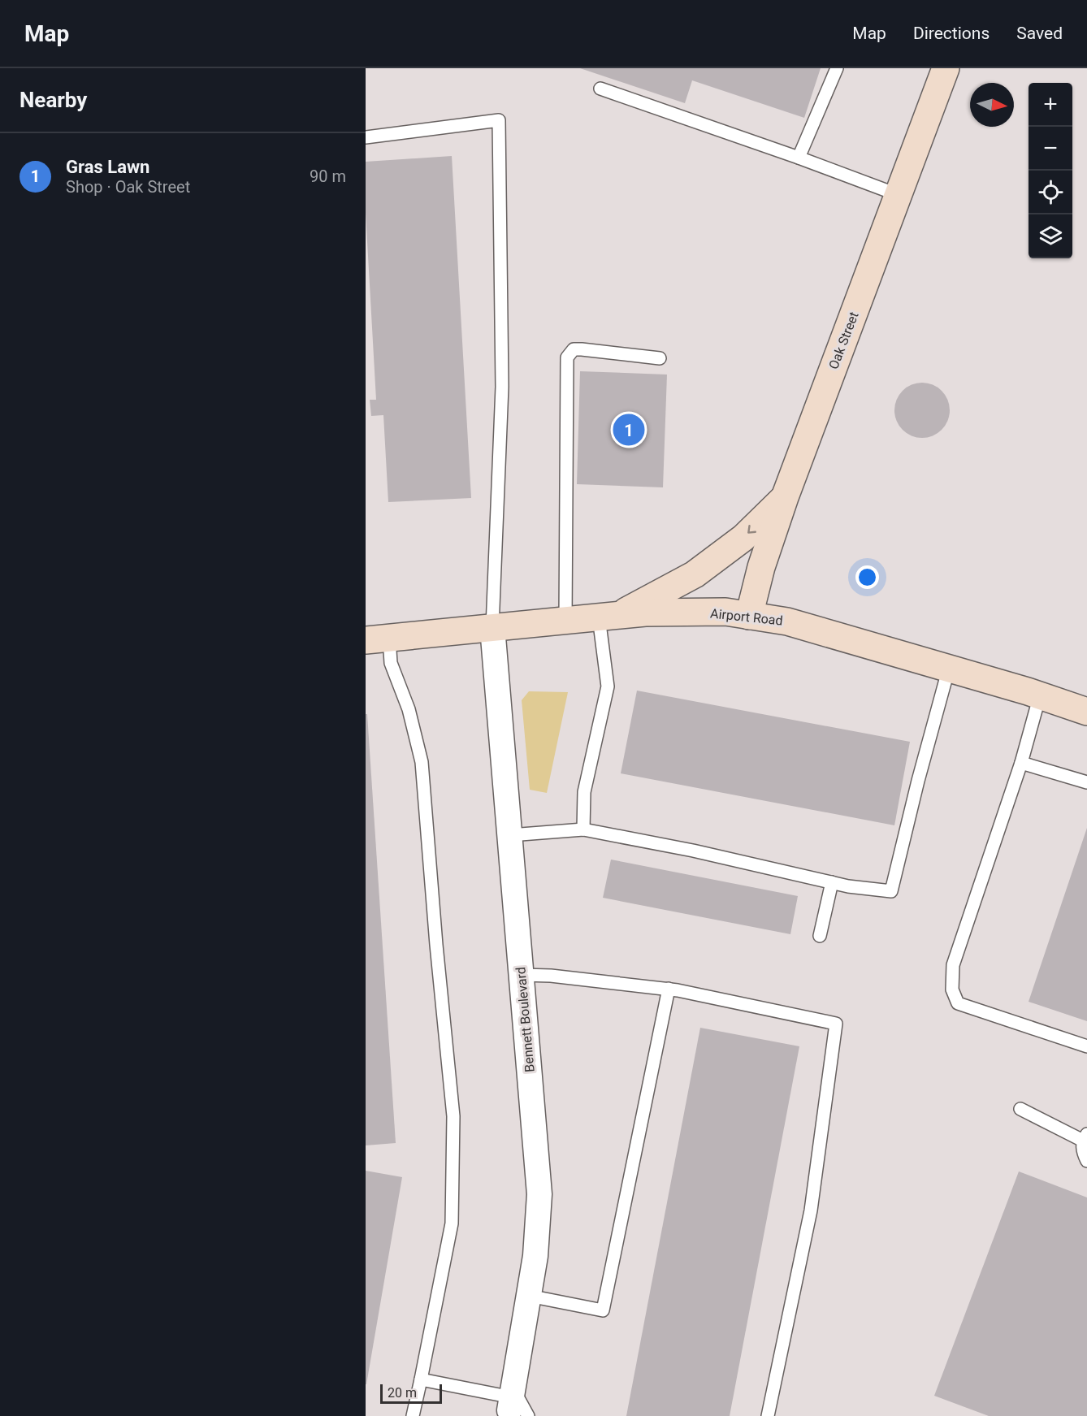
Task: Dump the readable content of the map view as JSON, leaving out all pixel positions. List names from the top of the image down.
{
  "streets": {
    "street": ["Oak Street", "Airport Road", "Bennett Boulevard"]
  },
  "crossings": [
    ["Oak Street", "Airport Road"],
    ["Airport Road", "Bennett Boulevard"]
  ],
  "scale_bar": "20 m",
  "north": "right",
  "page": {
    "header": "Map",
    "nav": ["Map", "Directions", "Saved"],
    "heading": "Nearby",
    "map_buttons": ["+", "−"],
    "list": [
      {
        "mark": "1",
        "name": "Gras Lawn",
        "note": "Shop · Oak Street",
        "value": "90 m"
      }
    ],
    "pins": "1",
    "scale": "20 m"
  }
}
